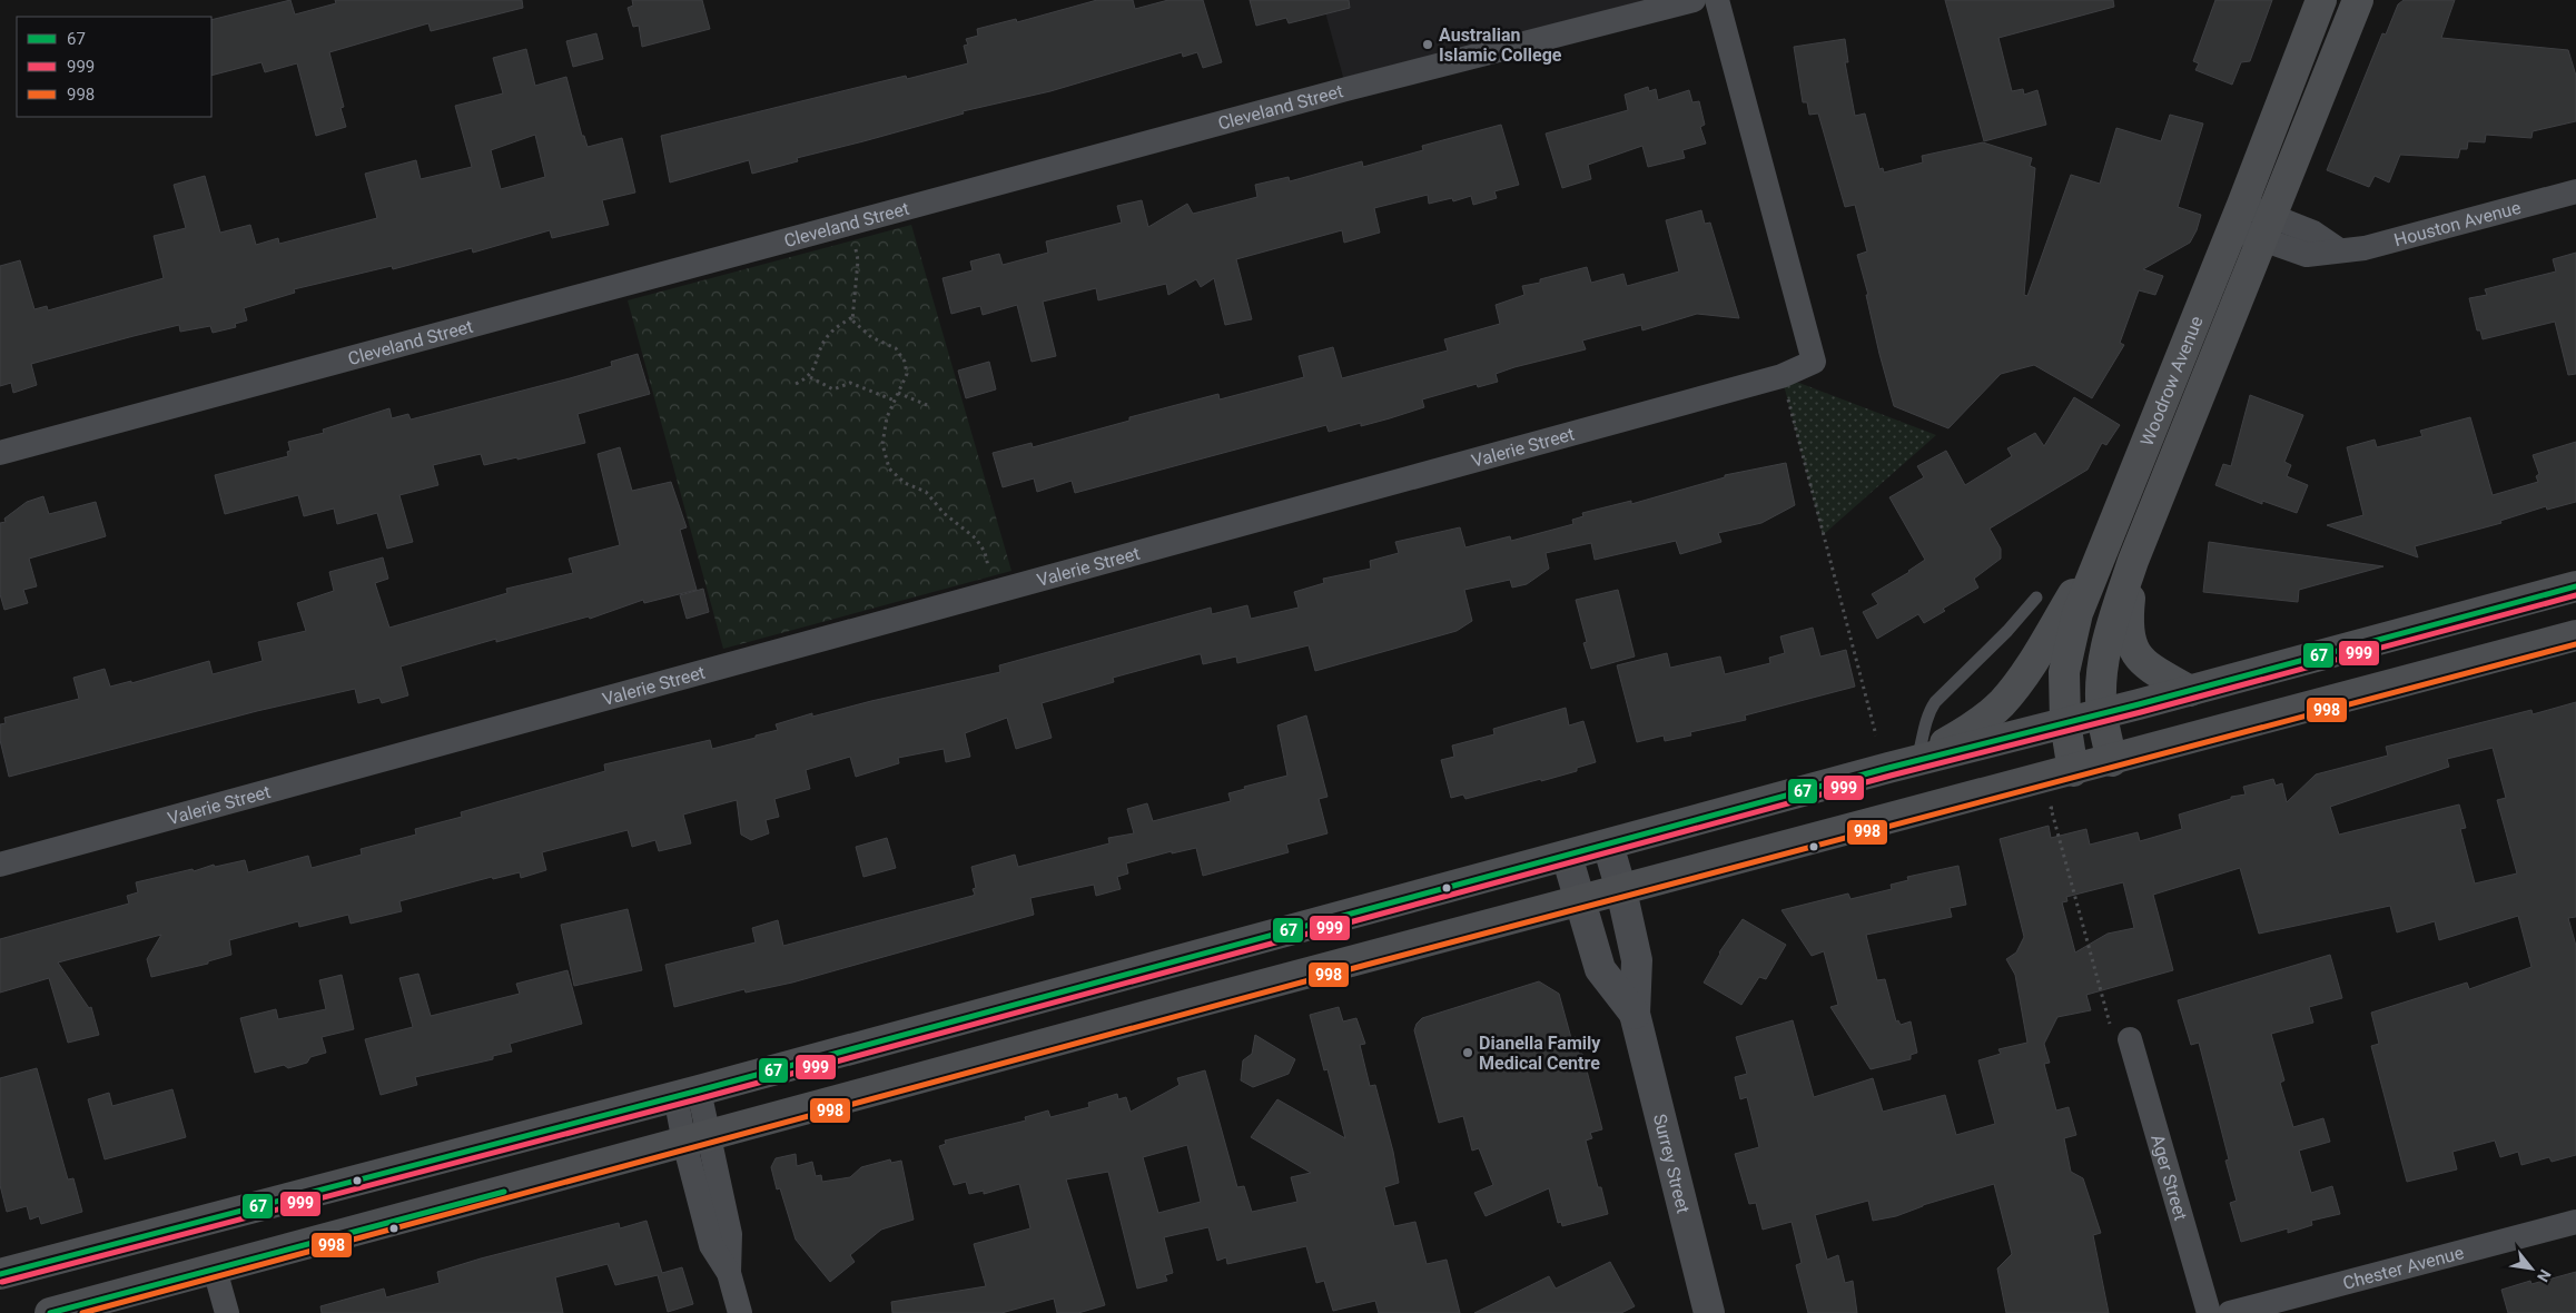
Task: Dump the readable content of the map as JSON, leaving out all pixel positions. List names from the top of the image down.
{
  "streets": {
    "main road": ["Woodrow Avenue"],
    "street": [
      "Cleveland Street",
      "Houston Avenue",
      "Valerie Street",
      "Surrey Street",
      "Ager Street",
      "Chester Avenue"
    ]
  },
  "crossings": [
    ["Houston Avenue", "Woodrow Avenue"]
  ],
  "places": ["Australian Islamic College", "Dianella Family Medical Centre"],
  "lines": ["transit line 67", "transit line 999", "transit line 998"],
  "legend": ["67", "999", "998"],
  "north": "bottom right"
}
